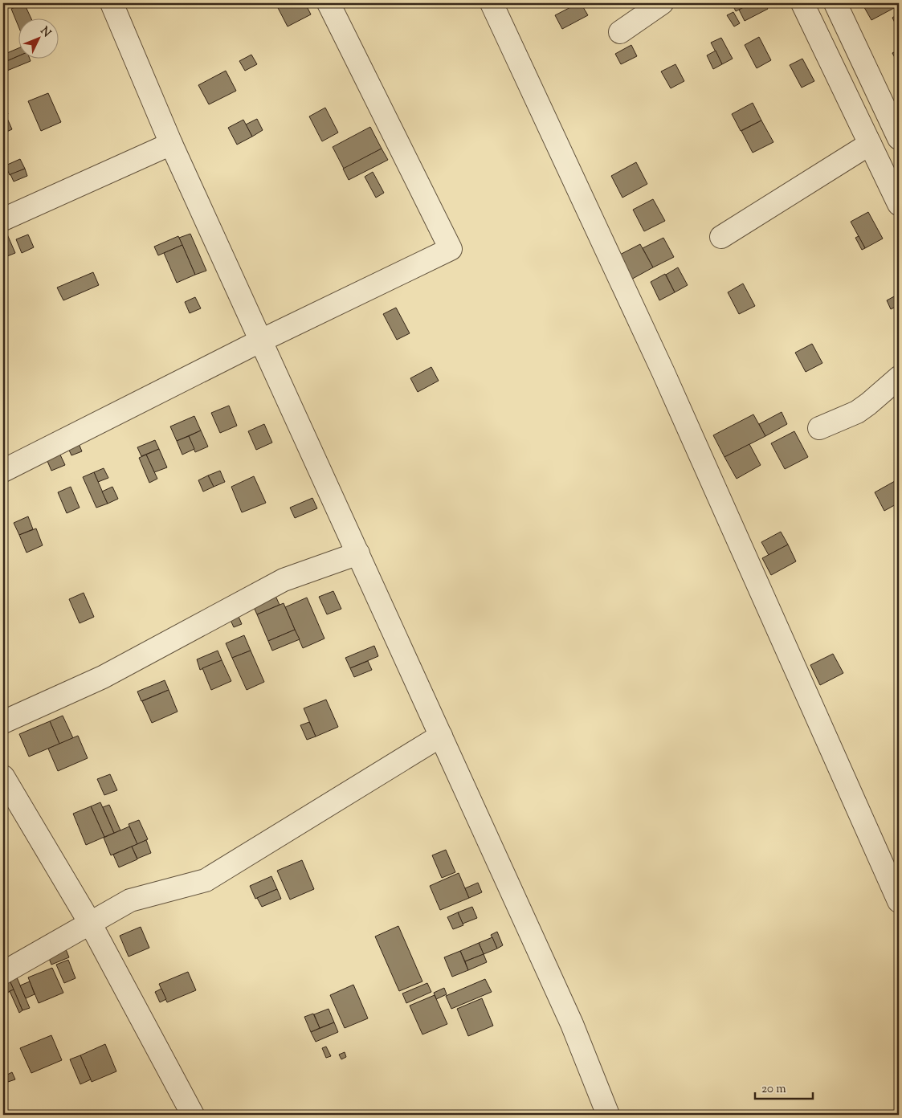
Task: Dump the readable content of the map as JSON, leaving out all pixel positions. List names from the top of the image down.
{
  "scale_bar": "20 m",
  "north": "top right"
}
